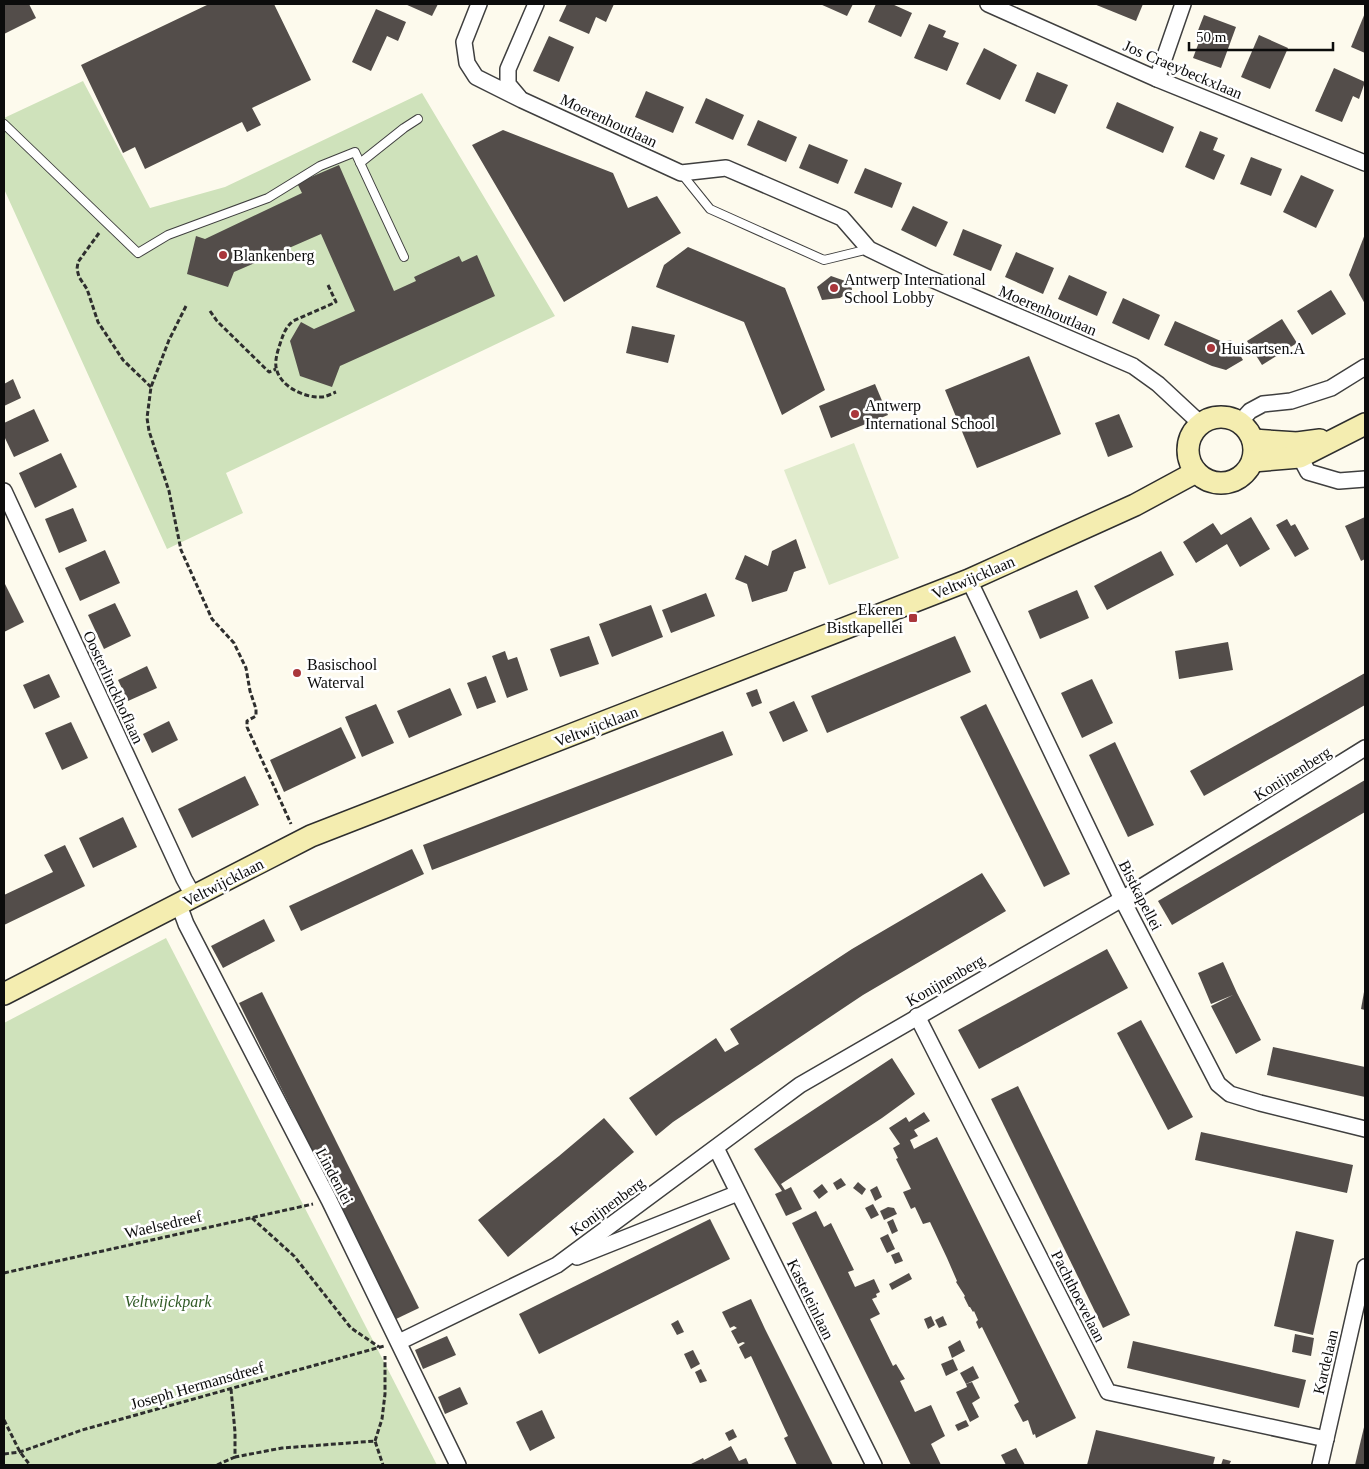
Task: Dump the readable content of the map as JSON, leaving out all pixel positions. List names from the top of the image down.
{
  "streets": {
    "street": [
      "Jos Craeybeckxlaan",
      "Moerenhoutlaan",
      "Veltwijcklaan",
      "Oosterlinckhoflaan",
      "Konijnenberg",
      "Bistkapellei",
      "Lindenlei",
      "Pachthoevelaan",
      "Kasteleinlaan",
      "Kardelaan"
    ],
    "path": ["Waelsedreef", "Joseph Hermansdreef"]
  },
  "crossings": [
    ["Moerenhoutlaan", "Veltwijcklaan"],
    ["Veltwijcklaan", "Oosterlinckhoflaan"],
    ["Veltwijcklaan", "Bistkapellei"],
    ["Veltwijcklaan", "Lindenlei"],
    ["Oosterlinckhoflaan", "Lindenlei"],
    ["Konijnenberg", "Bistkapellei"],
    ["Konijnenberg", "Lindenlei"],
    ["Konijnenberg", "Pachthoevelaan"],
    ["Konijnenberg", "Kasteleinlaan"],
    ["Konijnenberg", "Joseph Hermansdreef"],
    ["Lindenlei", "Waelsedreef"],
    ["Lindenlei", "Joseph Hermansdreef"],
    ["Pachthoevelaan", "Kardelaan"]
  ],
  "parks": ["Veltwijckpark"],
  "places": {
    "other": [
      "Blankenberg",
      "Antwerp International School Lobby",
      "Huisartsen.A",
      "Antwerp International School",
      "Basischool Waterval"
    ],
    "transit": ["Ekeren Bistkapellei"]
  },
  "scale_bar": "50 m"
}
